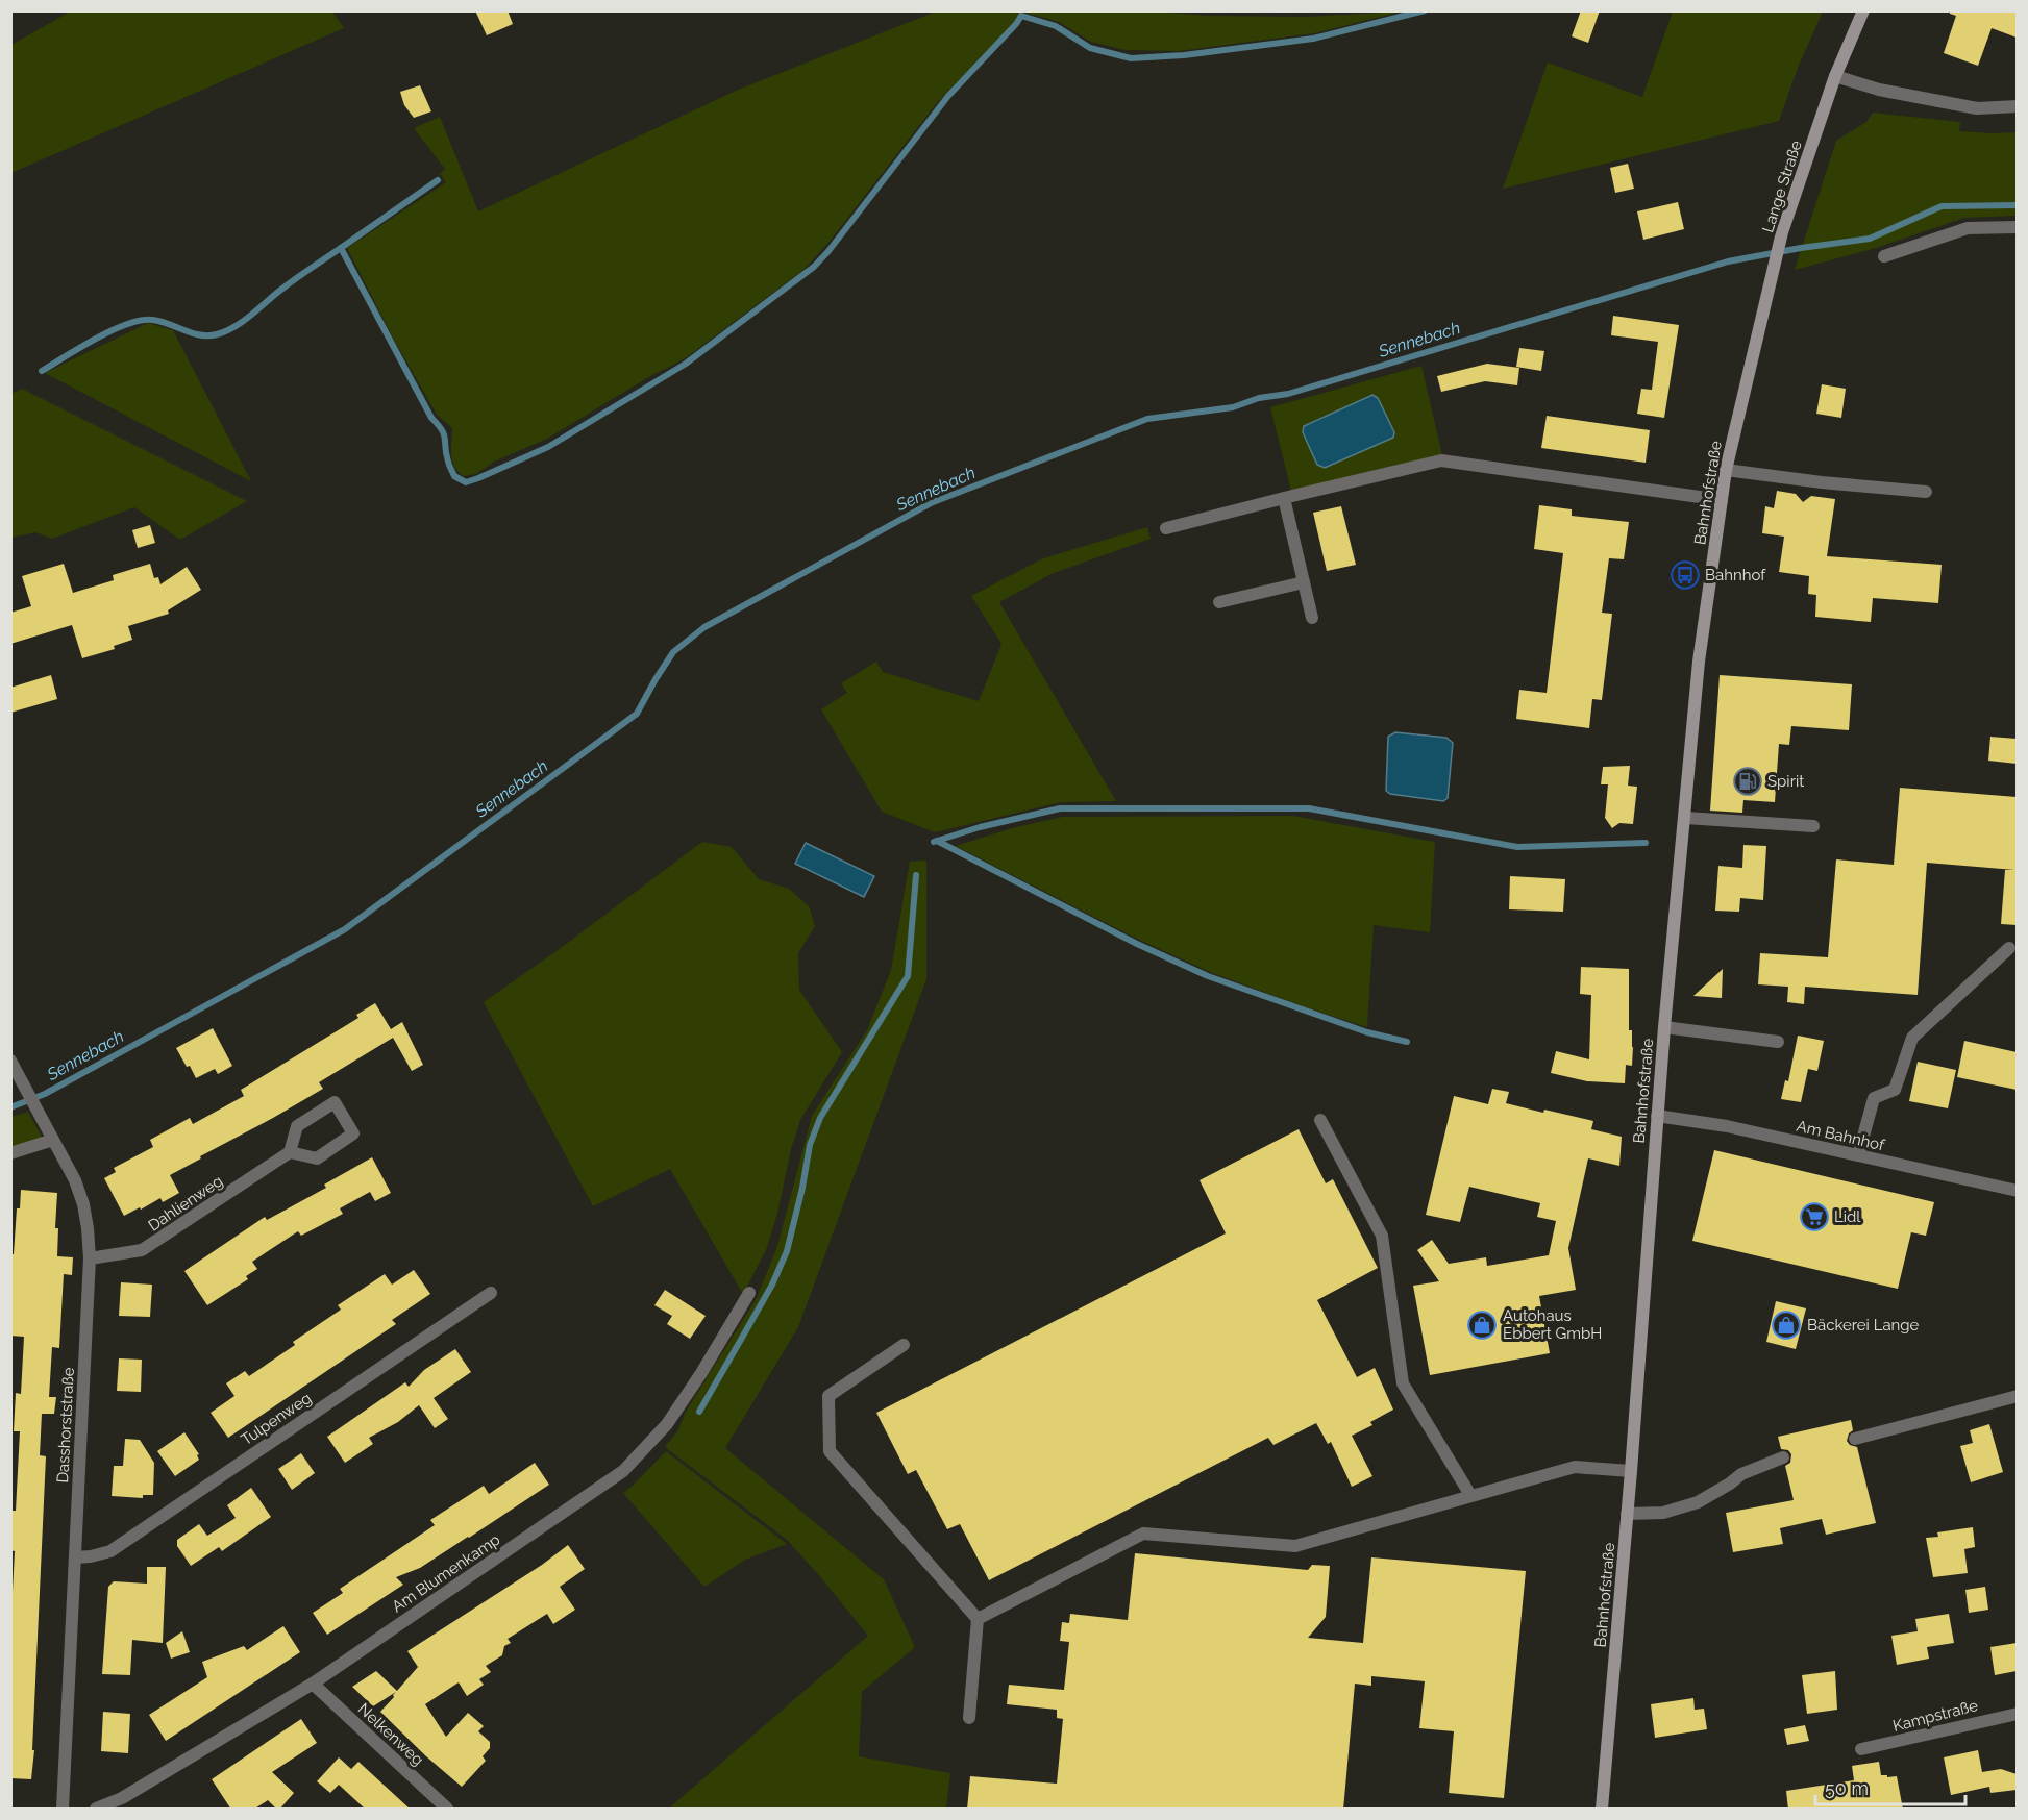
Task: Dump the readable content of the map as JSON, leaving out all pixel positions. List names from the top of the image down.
{
  "streets": {
    "main road": ["Lange Straße", "Bahnhofstraße"],
    "street": [
      "Am Bahnhof",
      "Dahlienweg",
      "Tulpenweg",
      "Dasshorststraße",
      "Am Blumenkamp",
      "Kampstraße",
      "Nelkenweg"
    ]
  },
  "crossings": [
    ["Lange Straße", "Bahnhofstraße"],
    ["Bahnhofstraße", "Am Bahnhof"],
    ["Dahlienweg", "Dasshorststraße"],
    ["Tulpenweg", "Dasshorststraße"],
    ["Am Blumenkamp", "Nelkenweg"]
  ],
  "water": ["Sennebach"],
  "places": {
    "bus stop": ["Bahnhof"],
    "fuel station": ["Spirit"],
    "supermarket": ["Lidl"],
    "shop": ["Autohaus Ebbert GmbH", "Bäckerei Lange"]
  },
  "scale_bar": "50 m"
}
